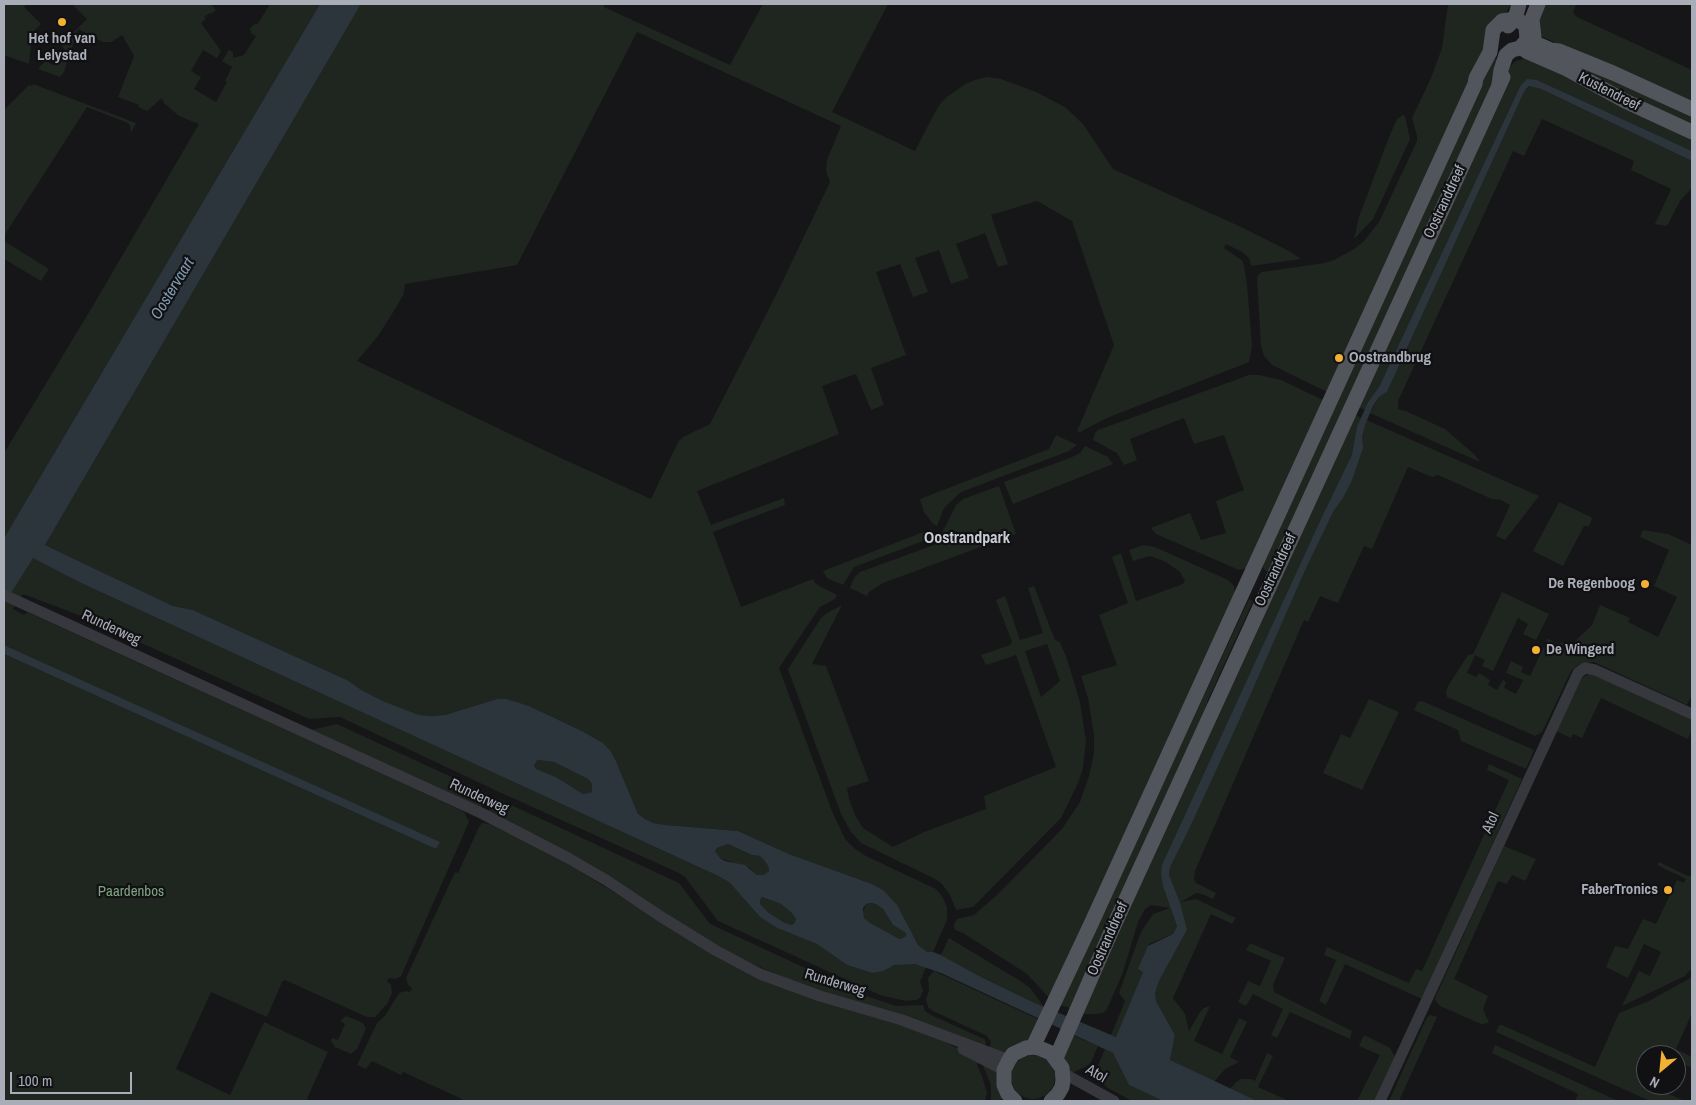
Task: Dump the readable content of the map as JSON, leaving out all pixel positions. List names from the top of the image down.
{
  "streets": {
    "main road": ["Kustendreef", "Oostranddreef"],
    "street": ["Runderweg", "Atol"]
  },
  "crossings": [
    ["Kustendreef", "Oostranddreef"]
  ],
  "districts": ["Oostrandpark"],
  "water": ["Oostervaart"],
  "parks": ["Paardenbos"],
  "places": [
    "Het hof van Lelystad",
    "Oostrandbrug",
    "De Regenboog",
    "De Wingerd",
    "FaberTronics"
  ],
  "scale_bar": "100 m",
  "north": "bottom left"
}
